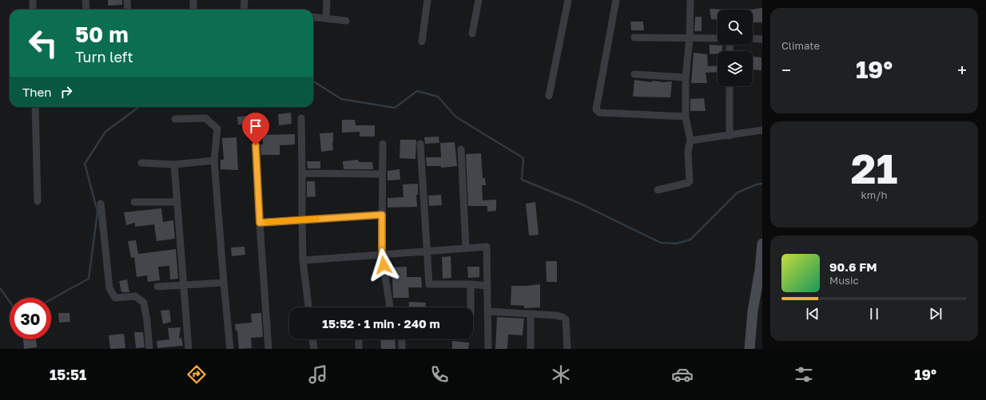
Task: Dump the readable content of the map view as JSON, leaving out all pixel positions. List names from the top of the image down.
{
  "page": {
    "tile": [
      "Climate",
      ["21", "km/h"]
    ],
    "turn": ["50 m", "Turn left"],
    "heat": ["−", "19°", "+"],
    "then": "Then",
    "song": ["90.6 FM", "Music"],
    "limit": "30",
    "trip": "15:52 · 1 min · 240 m",
    "tabs": ["15:51", "19°"]
  }
}
